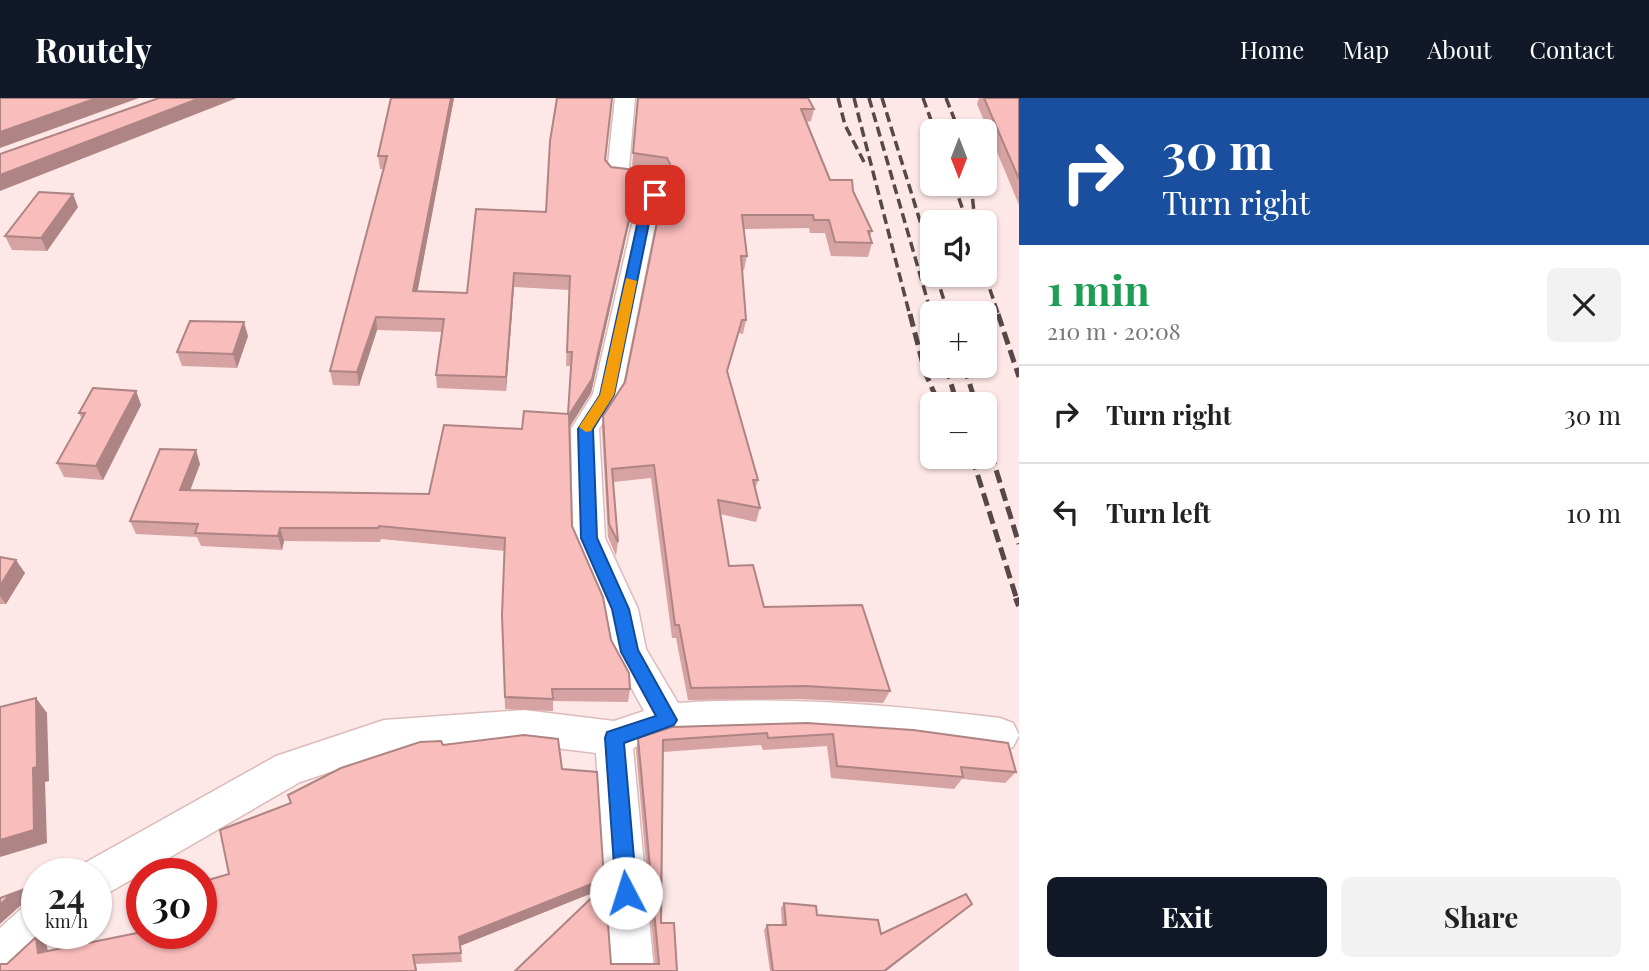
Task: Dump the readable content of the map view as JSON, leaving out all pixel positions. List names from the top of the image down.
{
  "north": "bottom",
  "page": {
    "header": "Routely",
    "nav": [
      "Home",
      "Map",
      "About",
      "Contact"
    ],
    "turn": ["30 m", "Turn right"],
    "map_buttons": ["+", "−"],
    "heading": ["1 min", "210 m · 20:08"],
    "list": [
      {
        "name": "Turn right",
        "value": "30 m"
      },
      {
        "name": "Turn left",
        "value": "10 m"
      }
    ],
    "speed": "24 km/h",
    "limit": "30",
    "buttons": ["Exit", "Share"]
  }
}
